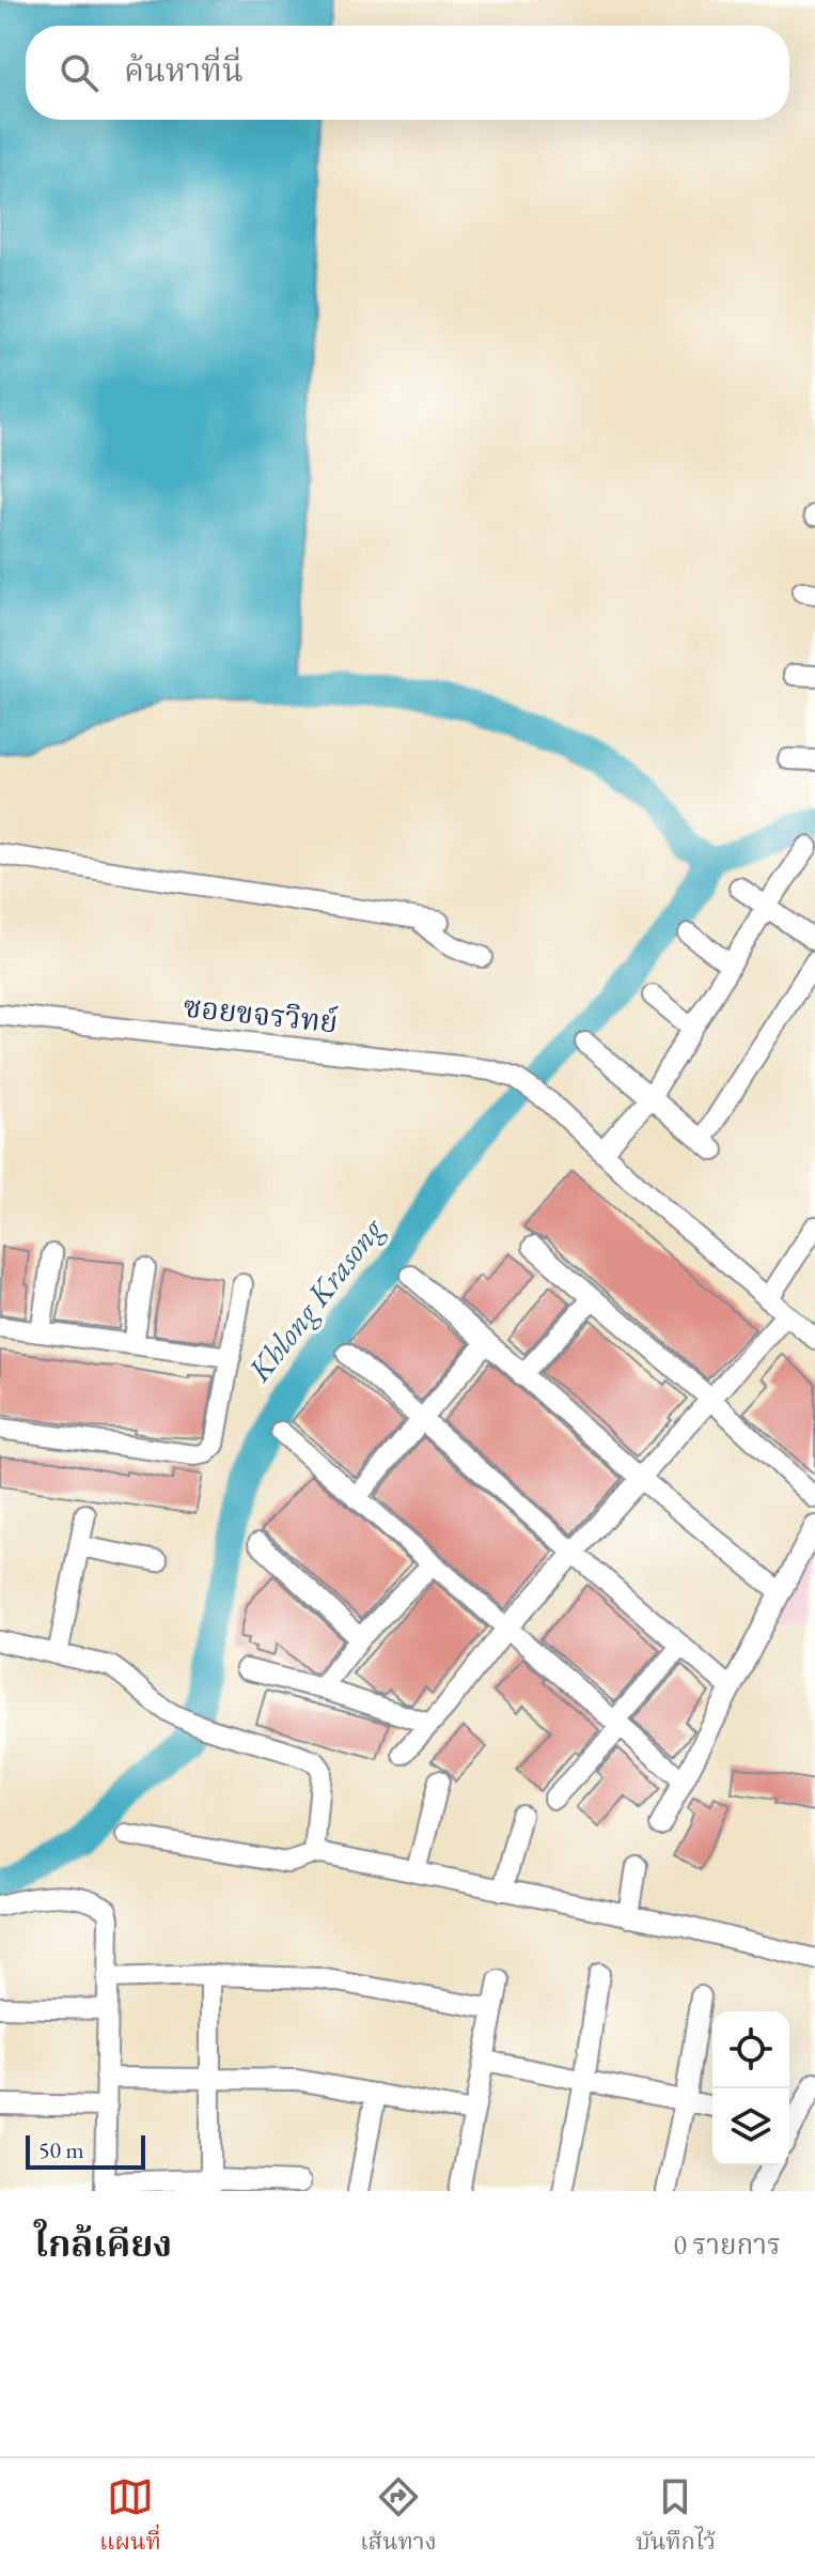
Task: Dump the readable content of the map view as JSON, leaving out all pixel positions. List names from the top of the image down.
{
  "streets": {
    "street": ["ซอยขจรวิทย์"]
  },
  "water": ["Khlong Krasong"],
  "scale_bar": "50 m",
  "page": {
    "search": "ค้นหาที่นี่",
    "scale": "50 m",
    "heading": ["ใกล้เคียง", "0 รายการ"],
    "nav": ["แผนที่", "เส้นทาง", "บันทึกไว้"]
  }
}
